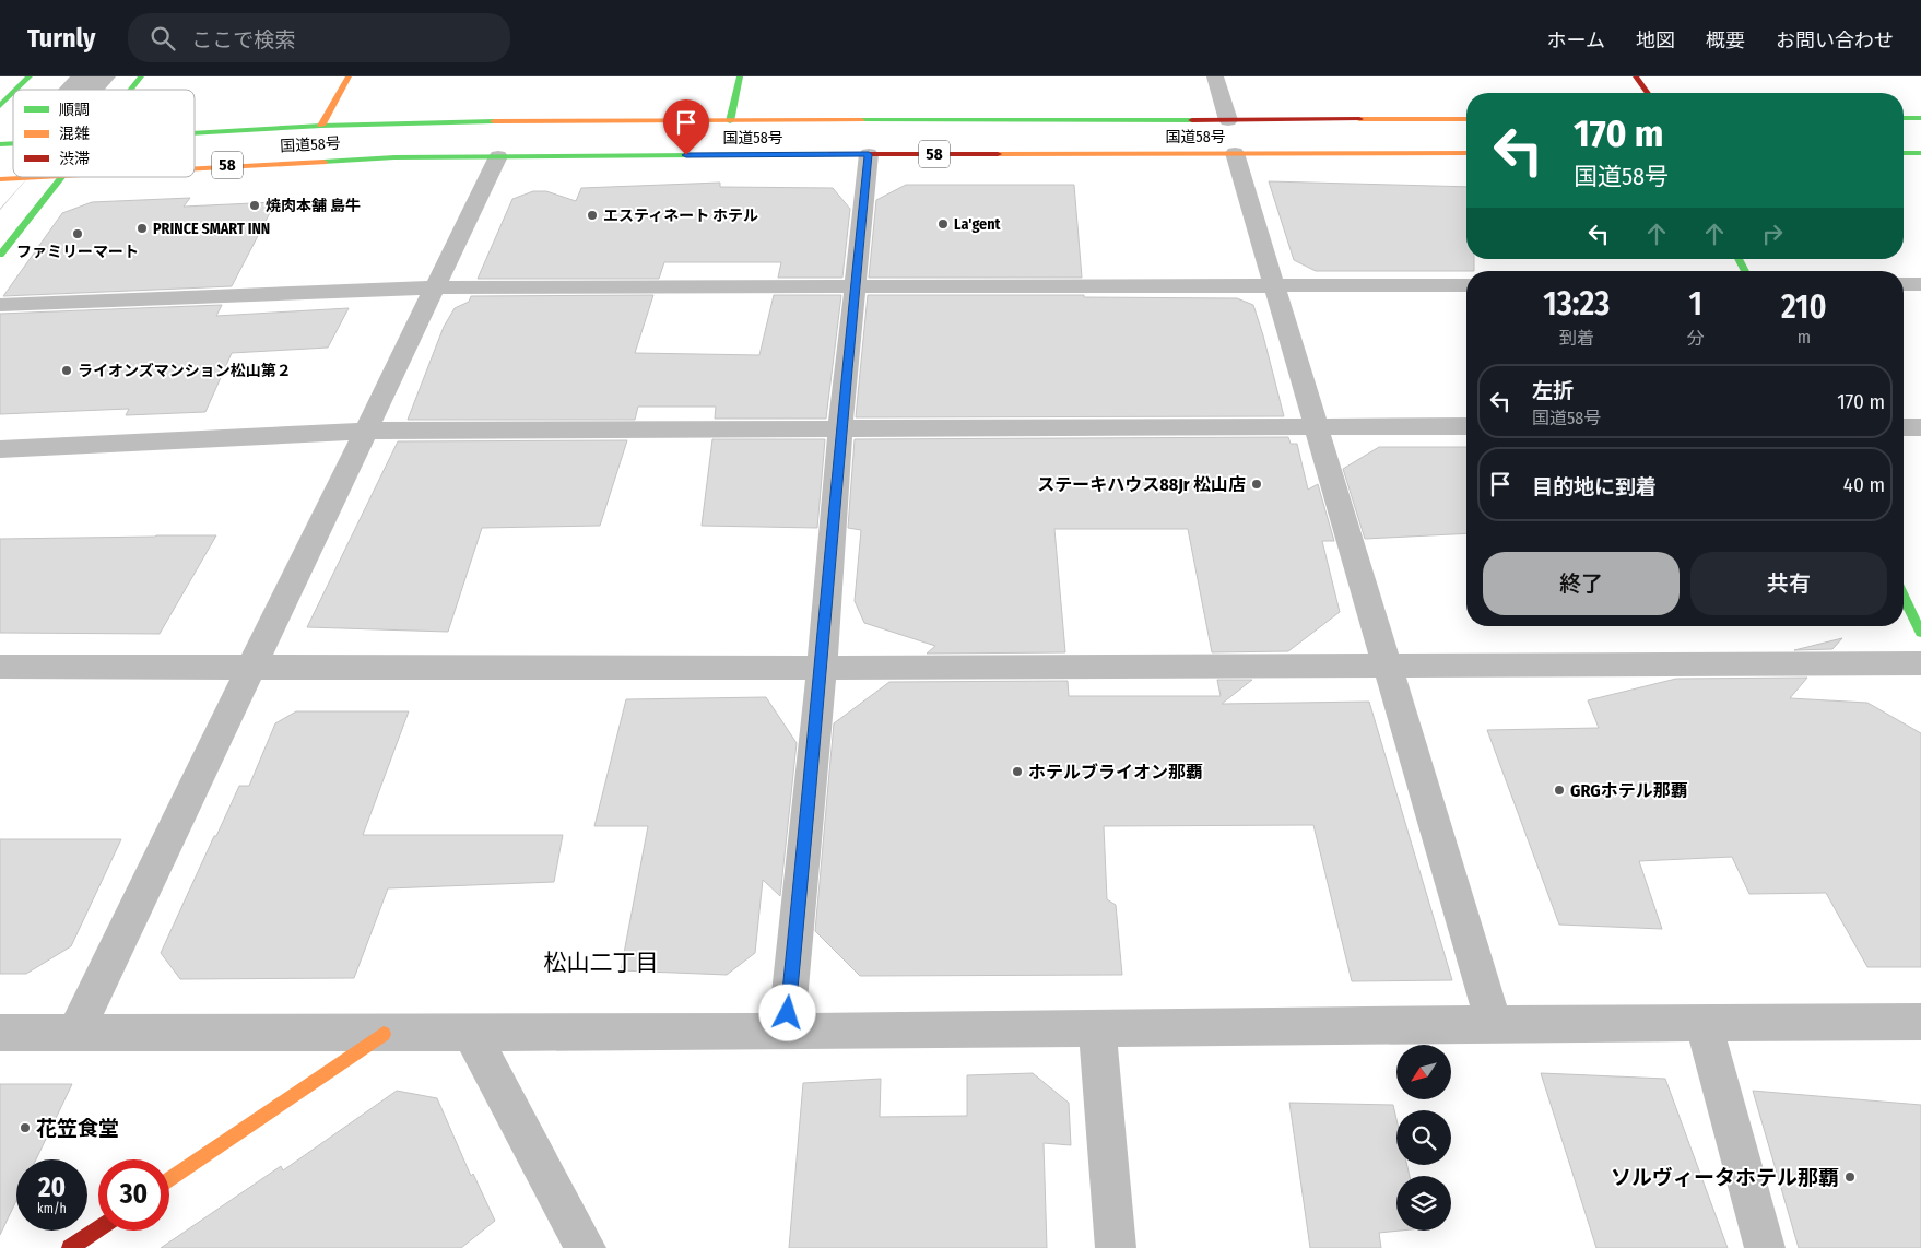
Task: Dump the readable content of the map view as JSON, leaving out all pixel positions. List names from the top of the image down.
{
  "streets": {
    "main road": ["国道58号", "58"]
  },
  "districts": ["松山二丁目"],
  "places": [
    "焼肉本舗 島牛",
    "エスティネート ホテル",
    "La'gent",
    "PRINCE SMART INN",
    "ファミリーマート",
    "ライオンズマンション松山第２",
    "ステーキハウス88Jr 松山店",
    "ホテルブライオン那覇",
    "GRGホテル那覇",
    "花笠食堂",
    "ソルヴィータホテル那覇"
  ],
  "legend": ["順調", "混雑", "渋滞"],
  "north": "bottom left",
  "page": {
    "header": "Turnly",
    "search": "ここで検索",
    "nav": [
      "ホーム",
      "地図",
      "概要",
      "お問い合わせ"
    ],
    "turn": ["170 m", "国道58号"],
    "eta": [
      "13:23",
      "到着",
      "1",
      "分",
      "210",
      "m"
    ],
    "list": [
      {
        "name": "左折",
        "note": "国道58号",
        "value": "170 m"
      },
      {
        "name": "目的地に到着",
        "value": "40 m"
      }
    ],
    "buttons": ["終了", "共有"],
    "speed": "20 km/h",
    "limit": "30"
  }
}
